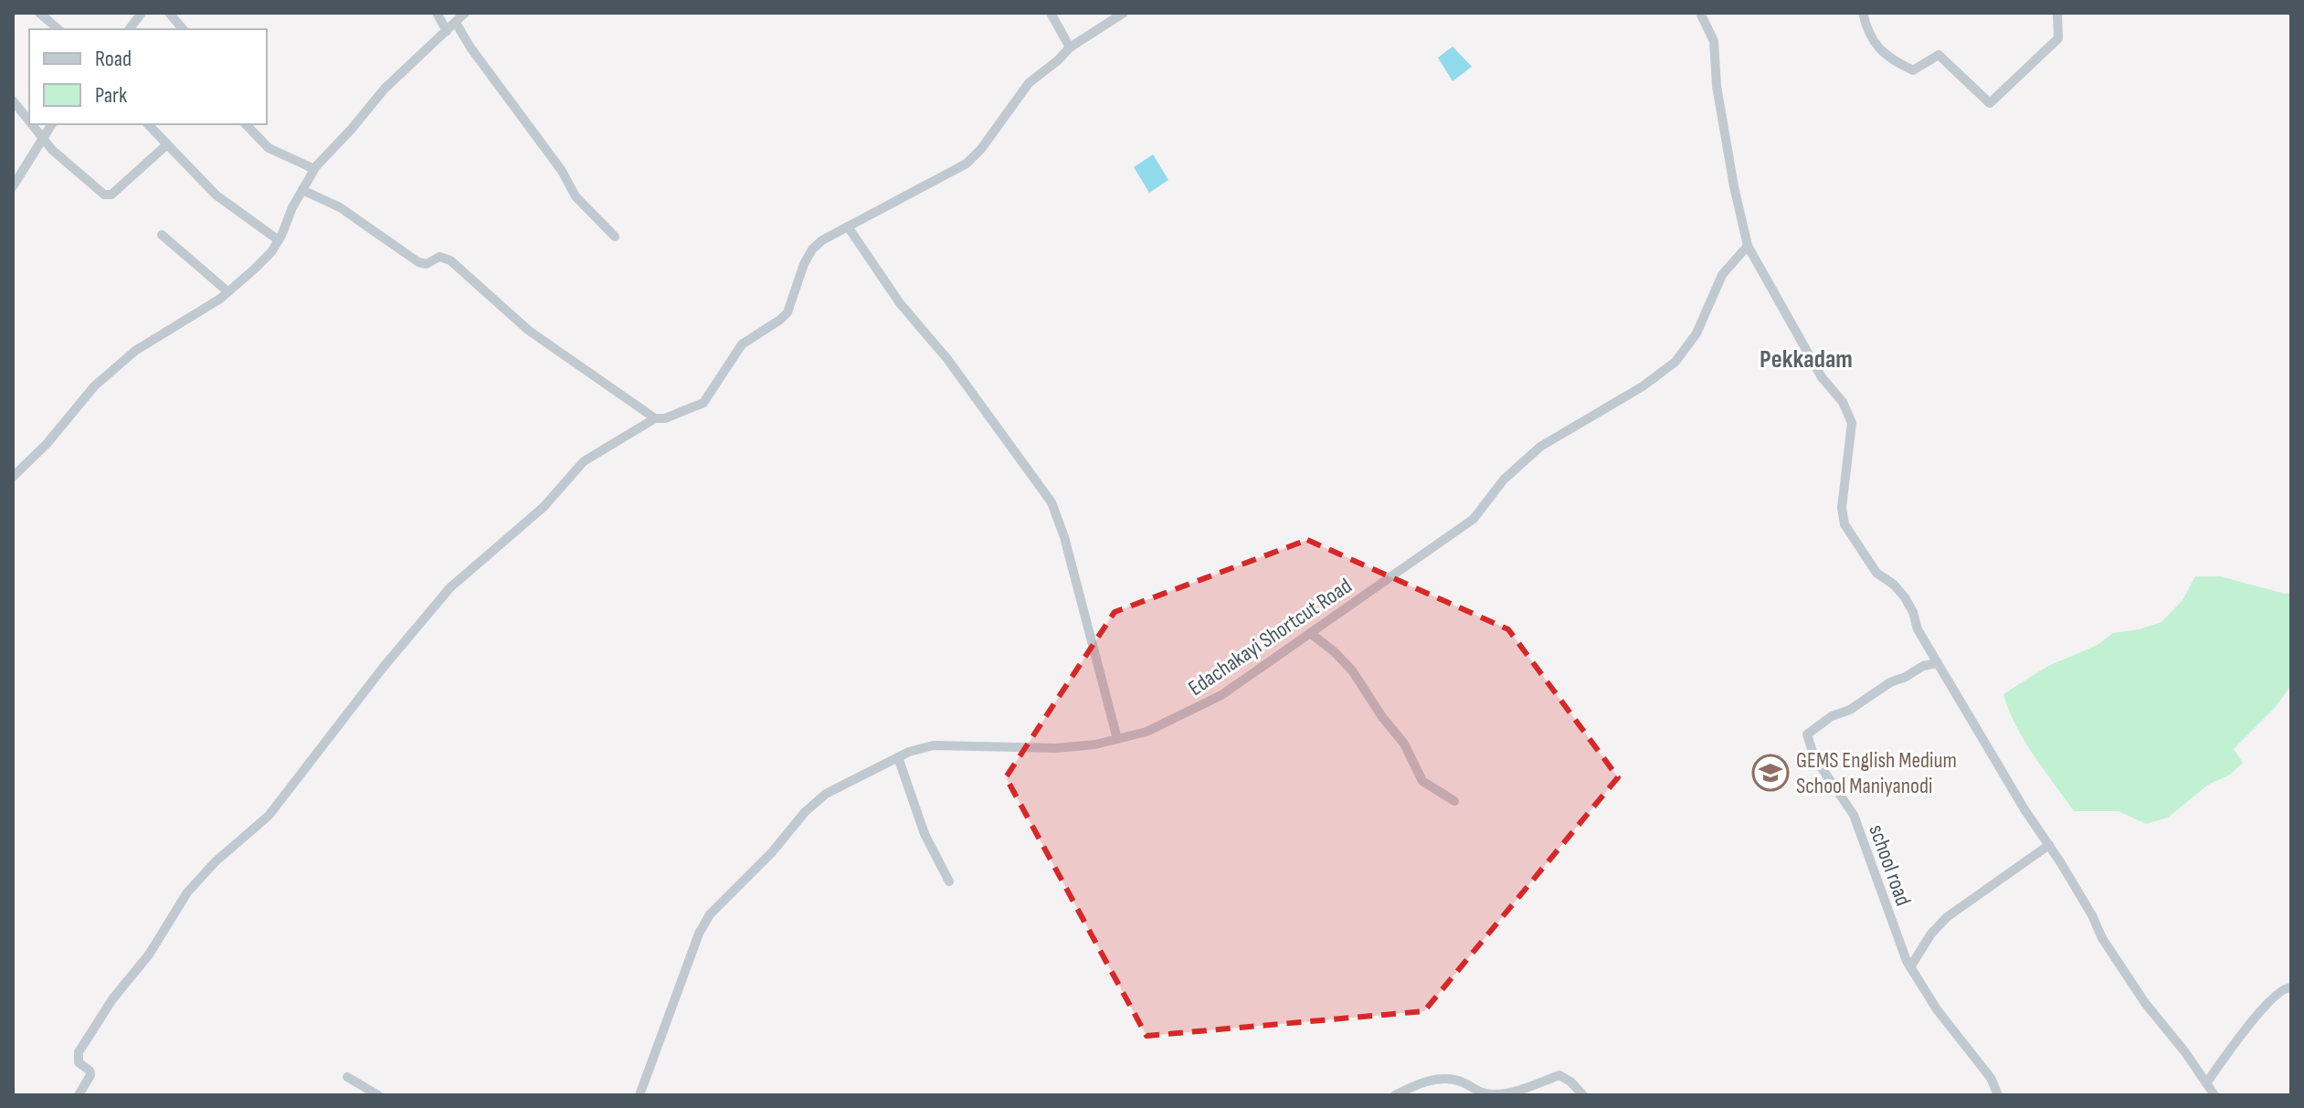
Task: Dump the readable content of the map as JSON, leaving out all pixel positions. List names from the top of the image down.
{
  "streets": {
    "street": ["Edachakayi Shortcut Road", "school road"]
  },
  "districts": ["Pekkadam"],
  "places": {
    "school or university": ["GEMS English Medium School Maniyanodi"]
  },
  "legend": ["Road", "Park"]
}
